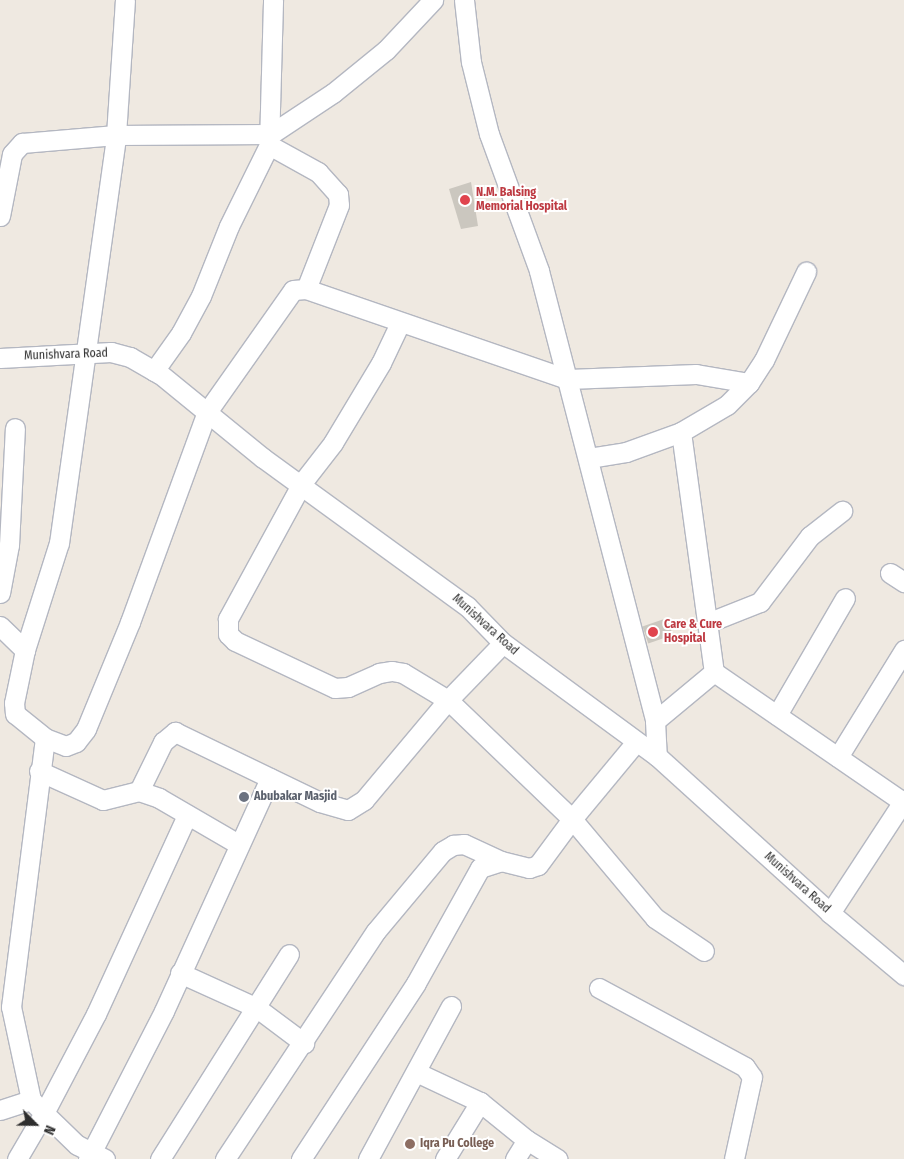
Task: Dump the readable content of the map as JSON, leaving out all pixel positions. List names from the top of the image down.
{
  "streets": {
    "street": ["Munishvara Road"]
  },
  "places": [
    "N.M. Balsing Memorial Hospital",
    "Care & Cure Hospital",
    "Abubakar Masjid",
    "Iqra Pu College"
  ],
  "north": "bottom right"
}
